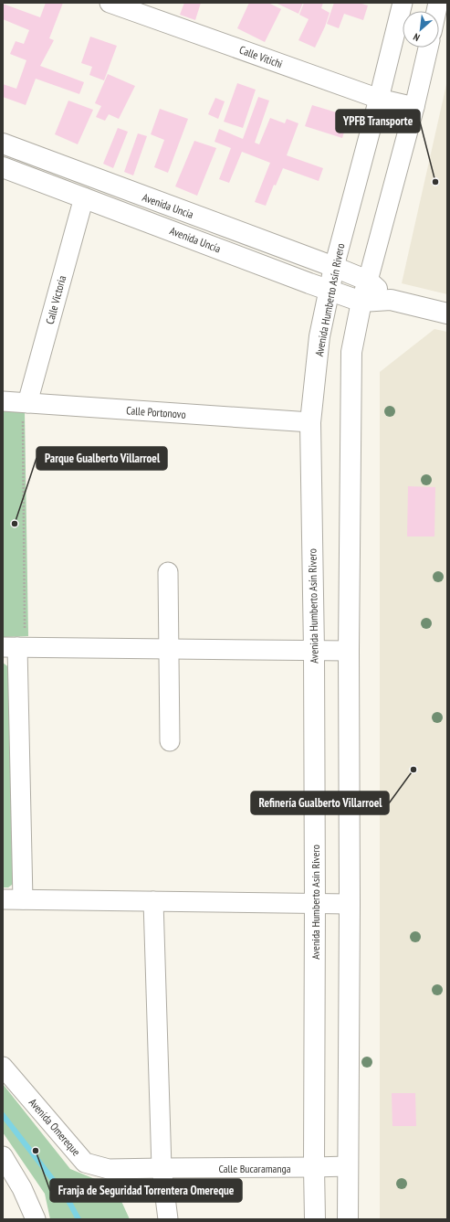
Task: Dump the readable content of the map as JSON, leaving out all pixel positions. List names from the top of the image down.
{
  "streets": {
    "street": [
      "Calle Vitichi",
      "Avenida Uncia",
      "Avenida Uncía",
      "Calle Victoria",
      "Avenida Humberto Asín Rivero",
      "Calle Portonovo",
      "Avenida Omereque",
      "Calle Bucaramanga"
    ]
  },
  "crossings": [
    ["Calle Vitichi", "Avenida Humberto Asín Rivero"],
    ["Avenida Uncia", "Avenida Uncía"],
    ["Avenida Uncia", "Avenida Humberto Asín Rivero"],
    ["Avenida Uncía", "Calle Victoria"],
    ["Avenida Uncía", "Avenida Humberto Asín Rivero"],
    ["Calle Victoria", "Calle Portonovo"],
    ["Avenida Humberto Asín Rivero", "Calle Portonovo"],
    ["Avenida Humberto Asín Rivero", "Calle Bucaramanga"],
    ["Avenida Omereque", "Calle Bucaramanga"]
  ],
  "places": [
    "YPFB Transporte",
    "Parque Gualberto Villarroel",
    "Refinería Gualberto Villarroel",
    "Franja de Seguridad Torrentera Omereque"
  ],
  "north": "bottom left"
}
